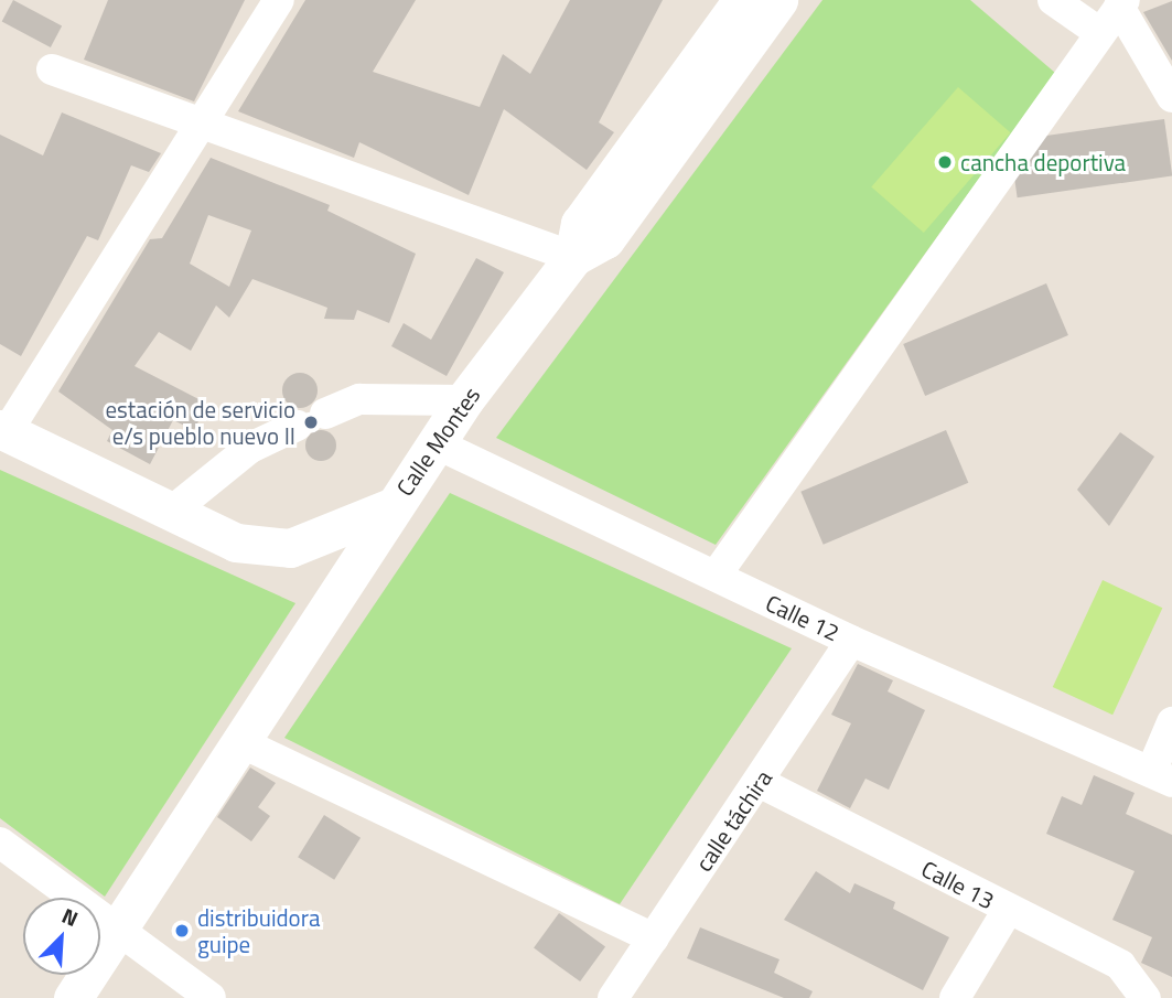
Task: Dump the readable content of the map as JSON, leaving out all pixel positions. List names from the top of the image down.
{
  "streets": {
    "street": [
      "Calle Montes",
      "Calle 12",
      "calle táchira",
      "Calle 13"
    ]
  },
  "crossings": [
    ["Calle Montes", "Calle 12"],
    ["Calle 12", "calle táchira"],
    ["calle táchira", "Calle 13"]
  ],
  "places": ["cancha deportiva", "estación de servicio e/s pueblo nuevo II", "distribuidora guipe"],
  "north": "top right"
}
